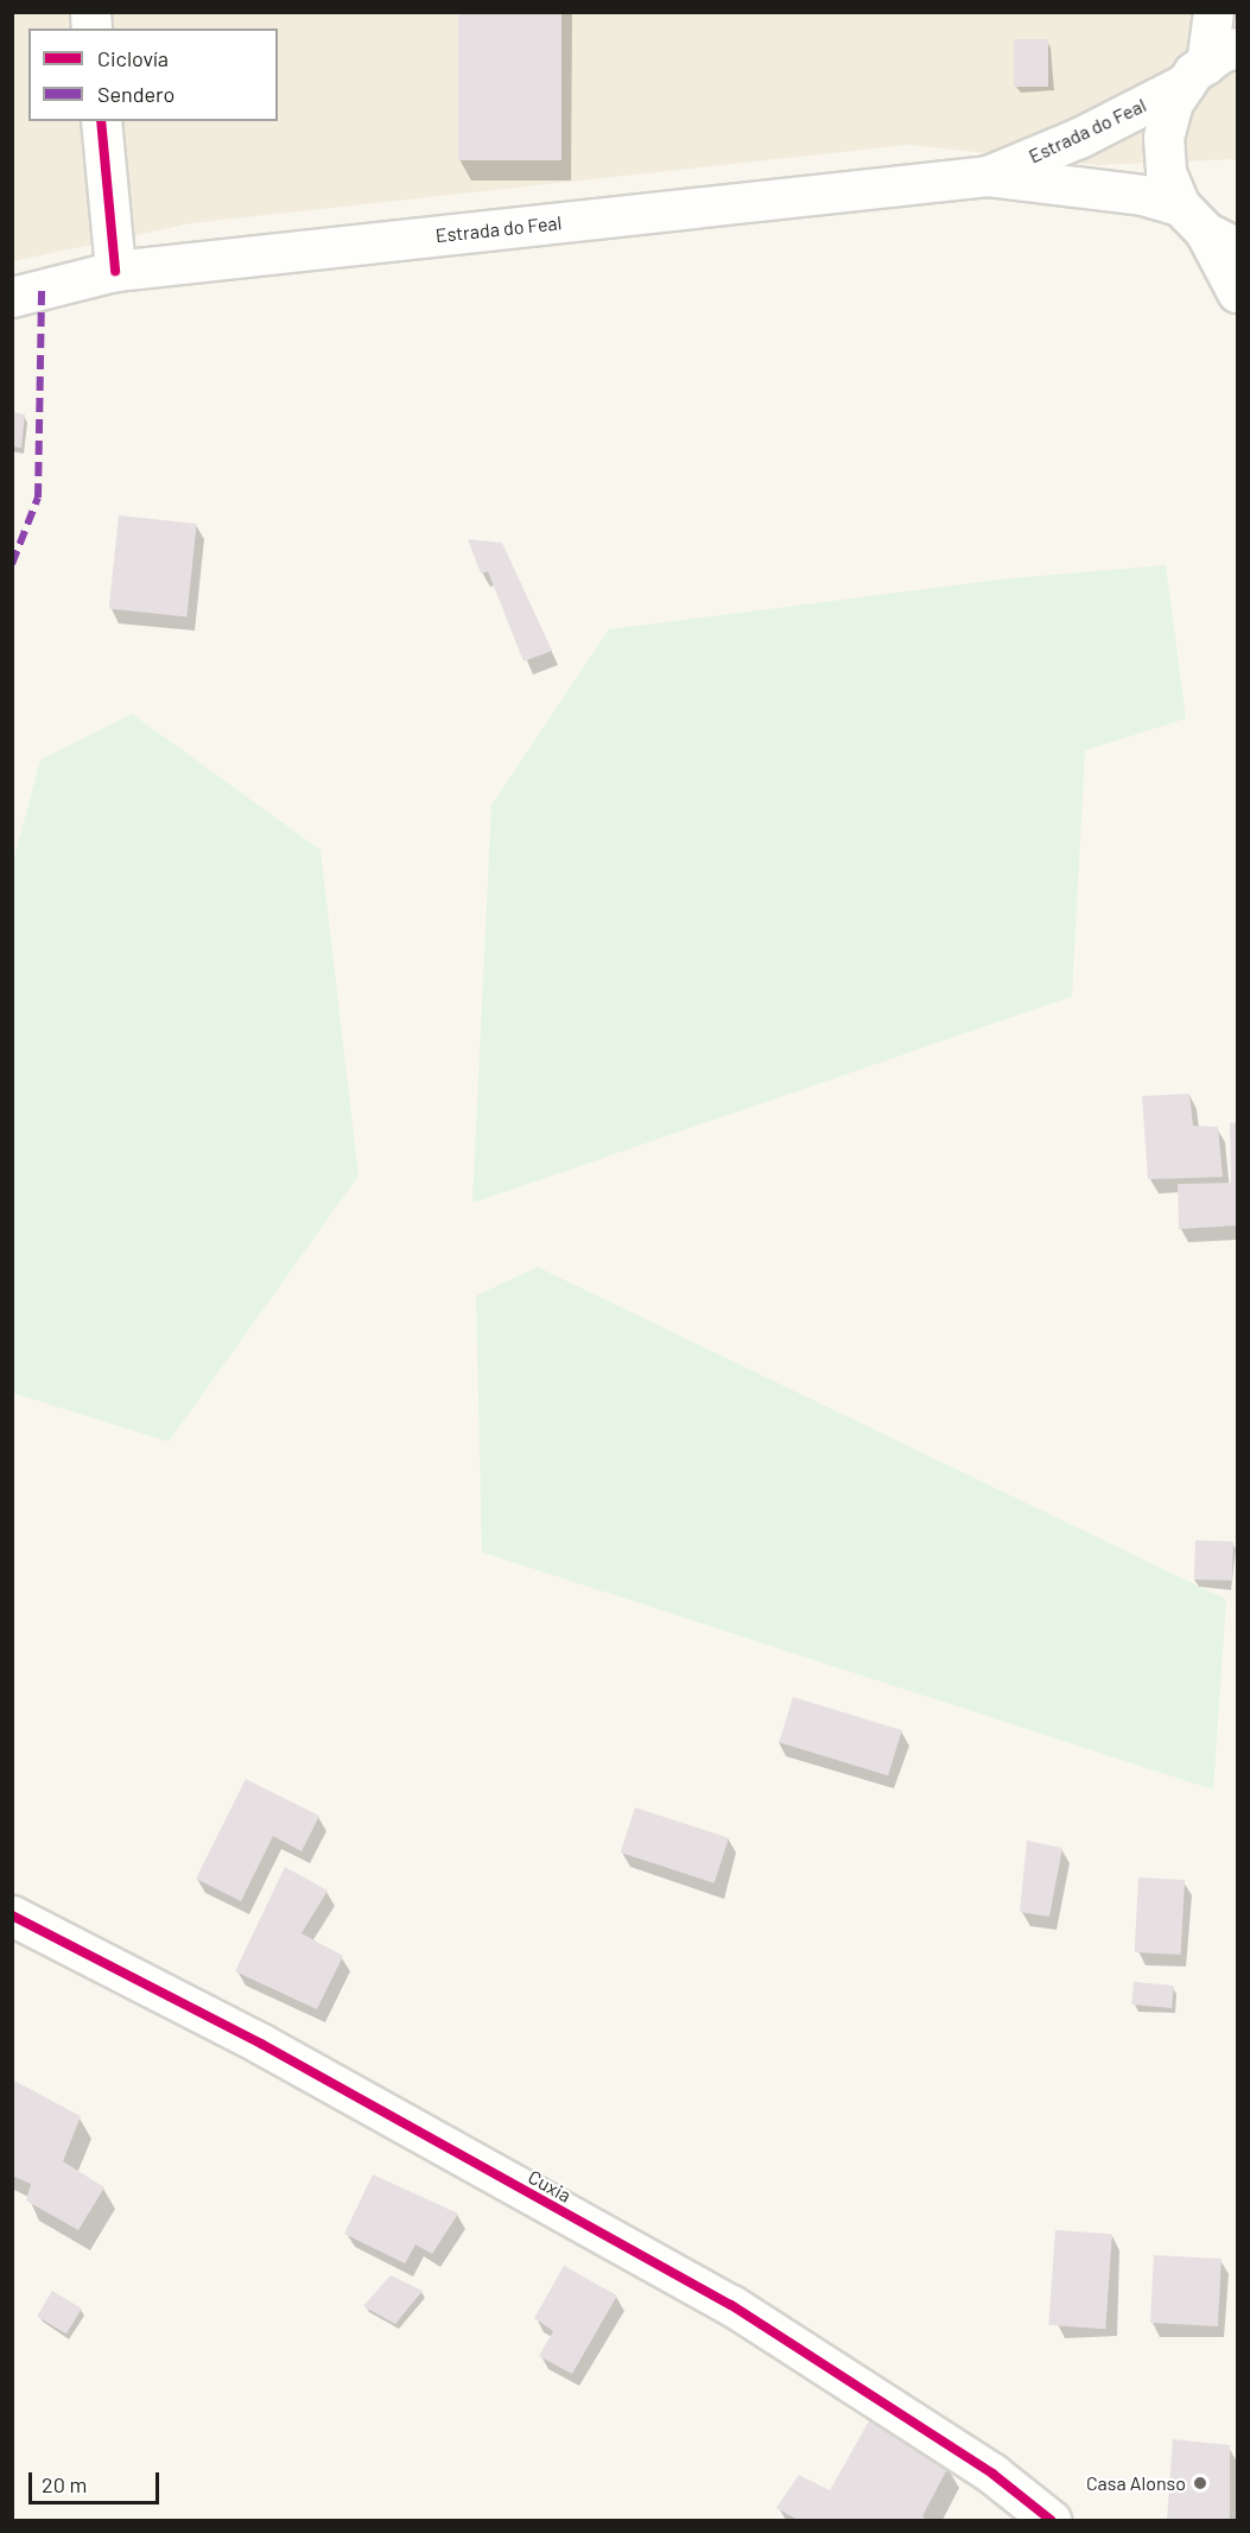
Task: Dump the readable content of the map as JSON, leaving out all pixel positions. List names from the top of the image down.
{
  "streets": {
    "main road": ["Estrada do Feal", "Cuxia"]
  },
  "places": ["Casa Alonso"],
  "legend": ["Ciclovía", "Sendero"],
  "scale_bar": "20 m"
}
